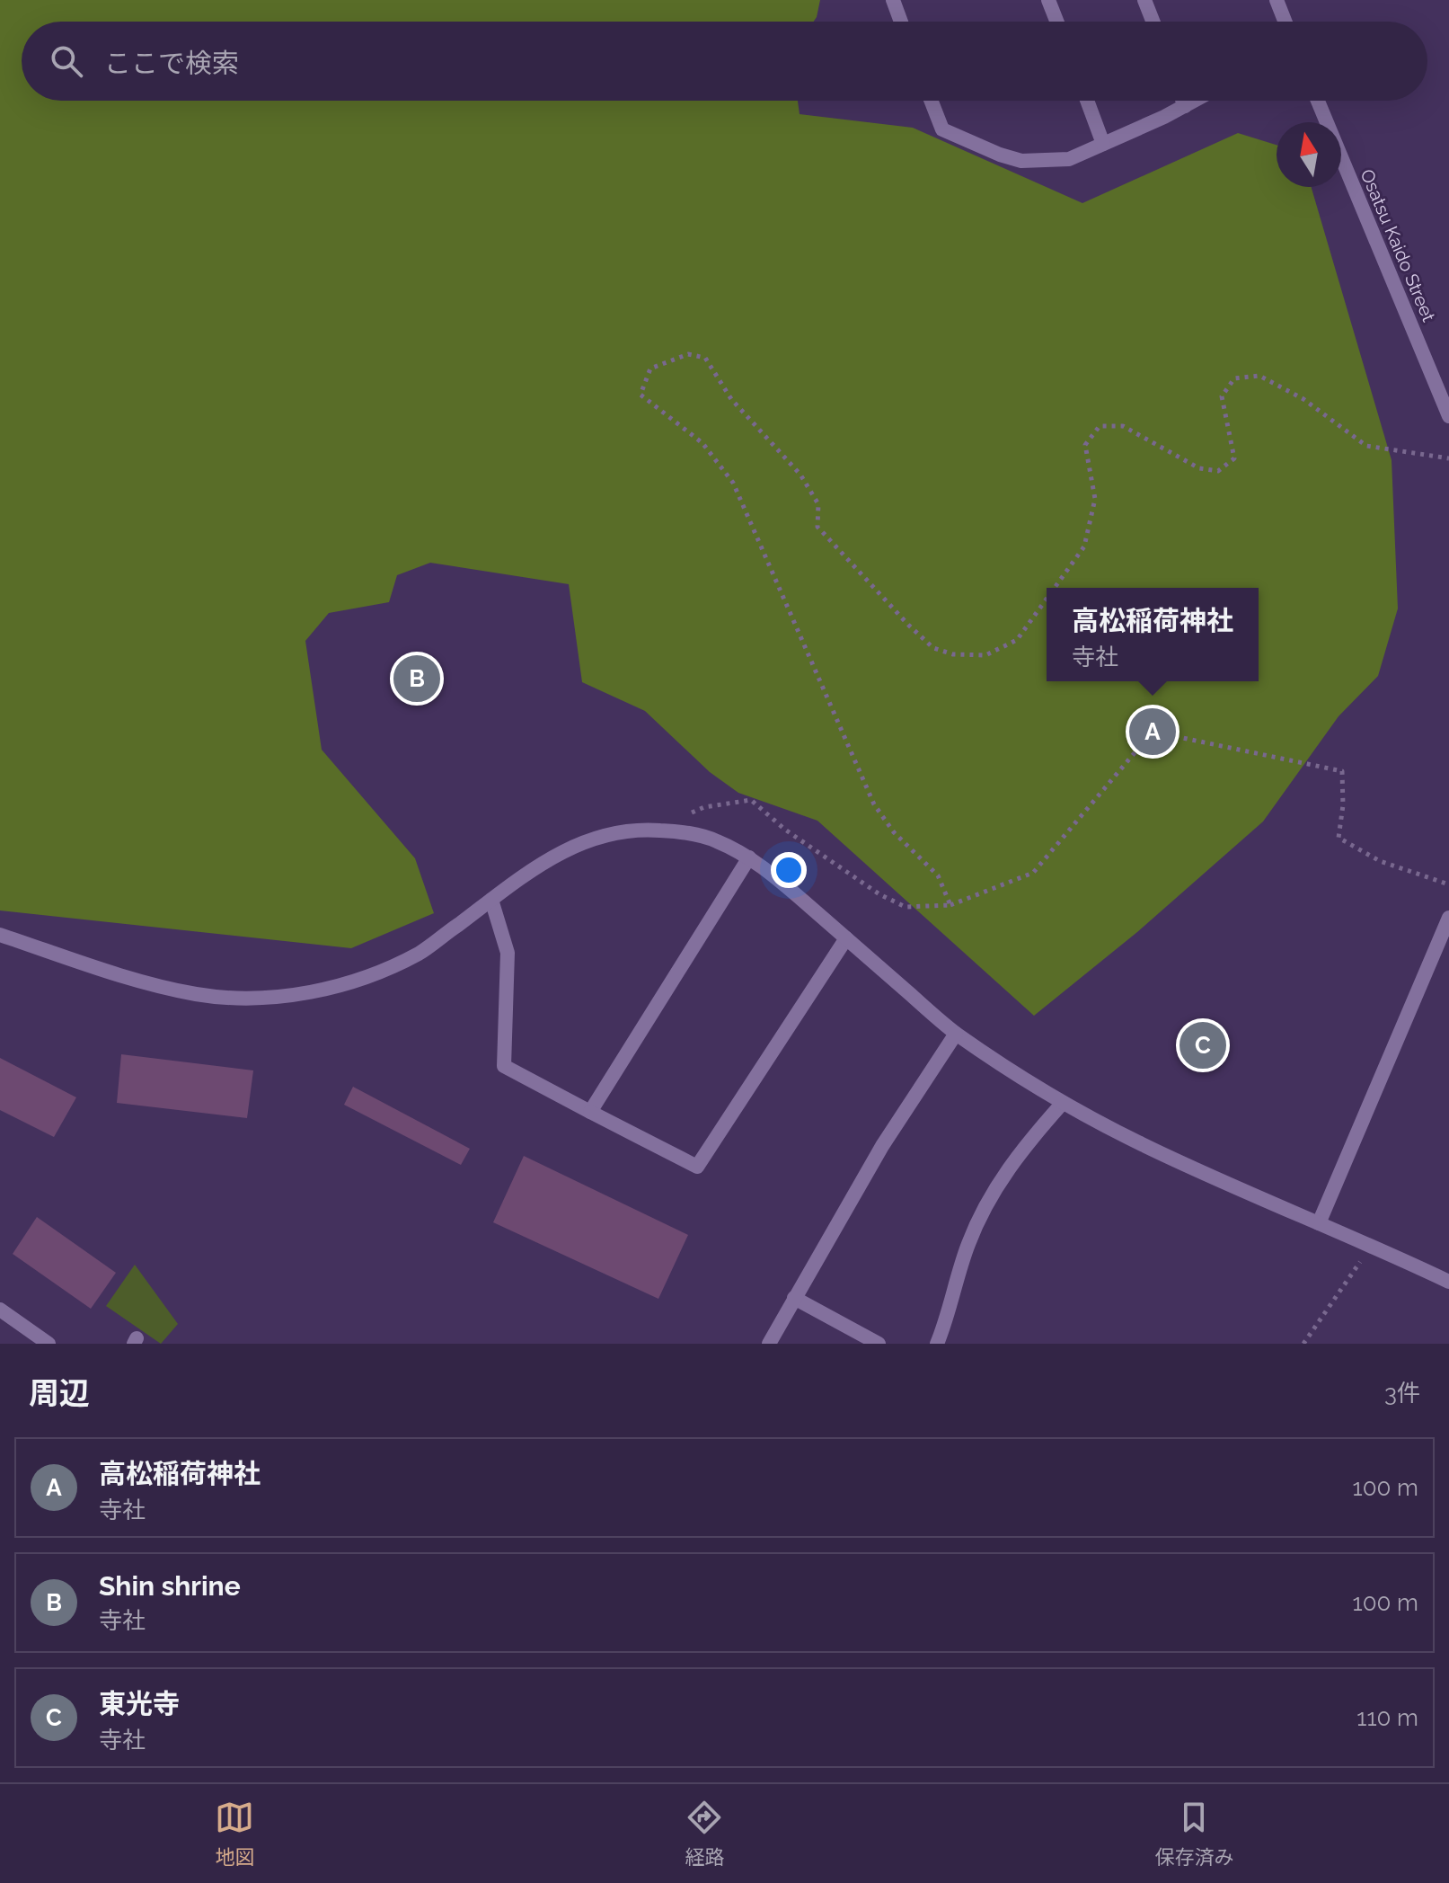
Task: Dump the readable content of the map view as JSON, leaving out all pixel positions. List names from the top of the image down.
{
  "streets": {
    "street": ["Osatsu Kaido Street"]
  },
  "north": "top",
  "page": {
    "search": "ここで検索",
    "popup": ["高松稲荷神社", "寺社"],
    "pins": ["B", "A", "C"],
    "heading": ["周辺", "3件"],
    "list": [
      {
        "mark": "A",
        "name": "高松稲荷神社",
        "note": "寺社",
        "value": "100 m"
      },
      {
        "mark": "B",
        "name": "Shin shrine",
        "note": "寺社",
        "value": "100 m"
      },
      {
        "mark": "C",
        "name": "東光寺",
        "note": "寺社",
        "value": "110 m"
      }
    ],
    "nav": ["地図", "経路", "保存済み"]
  }
}
